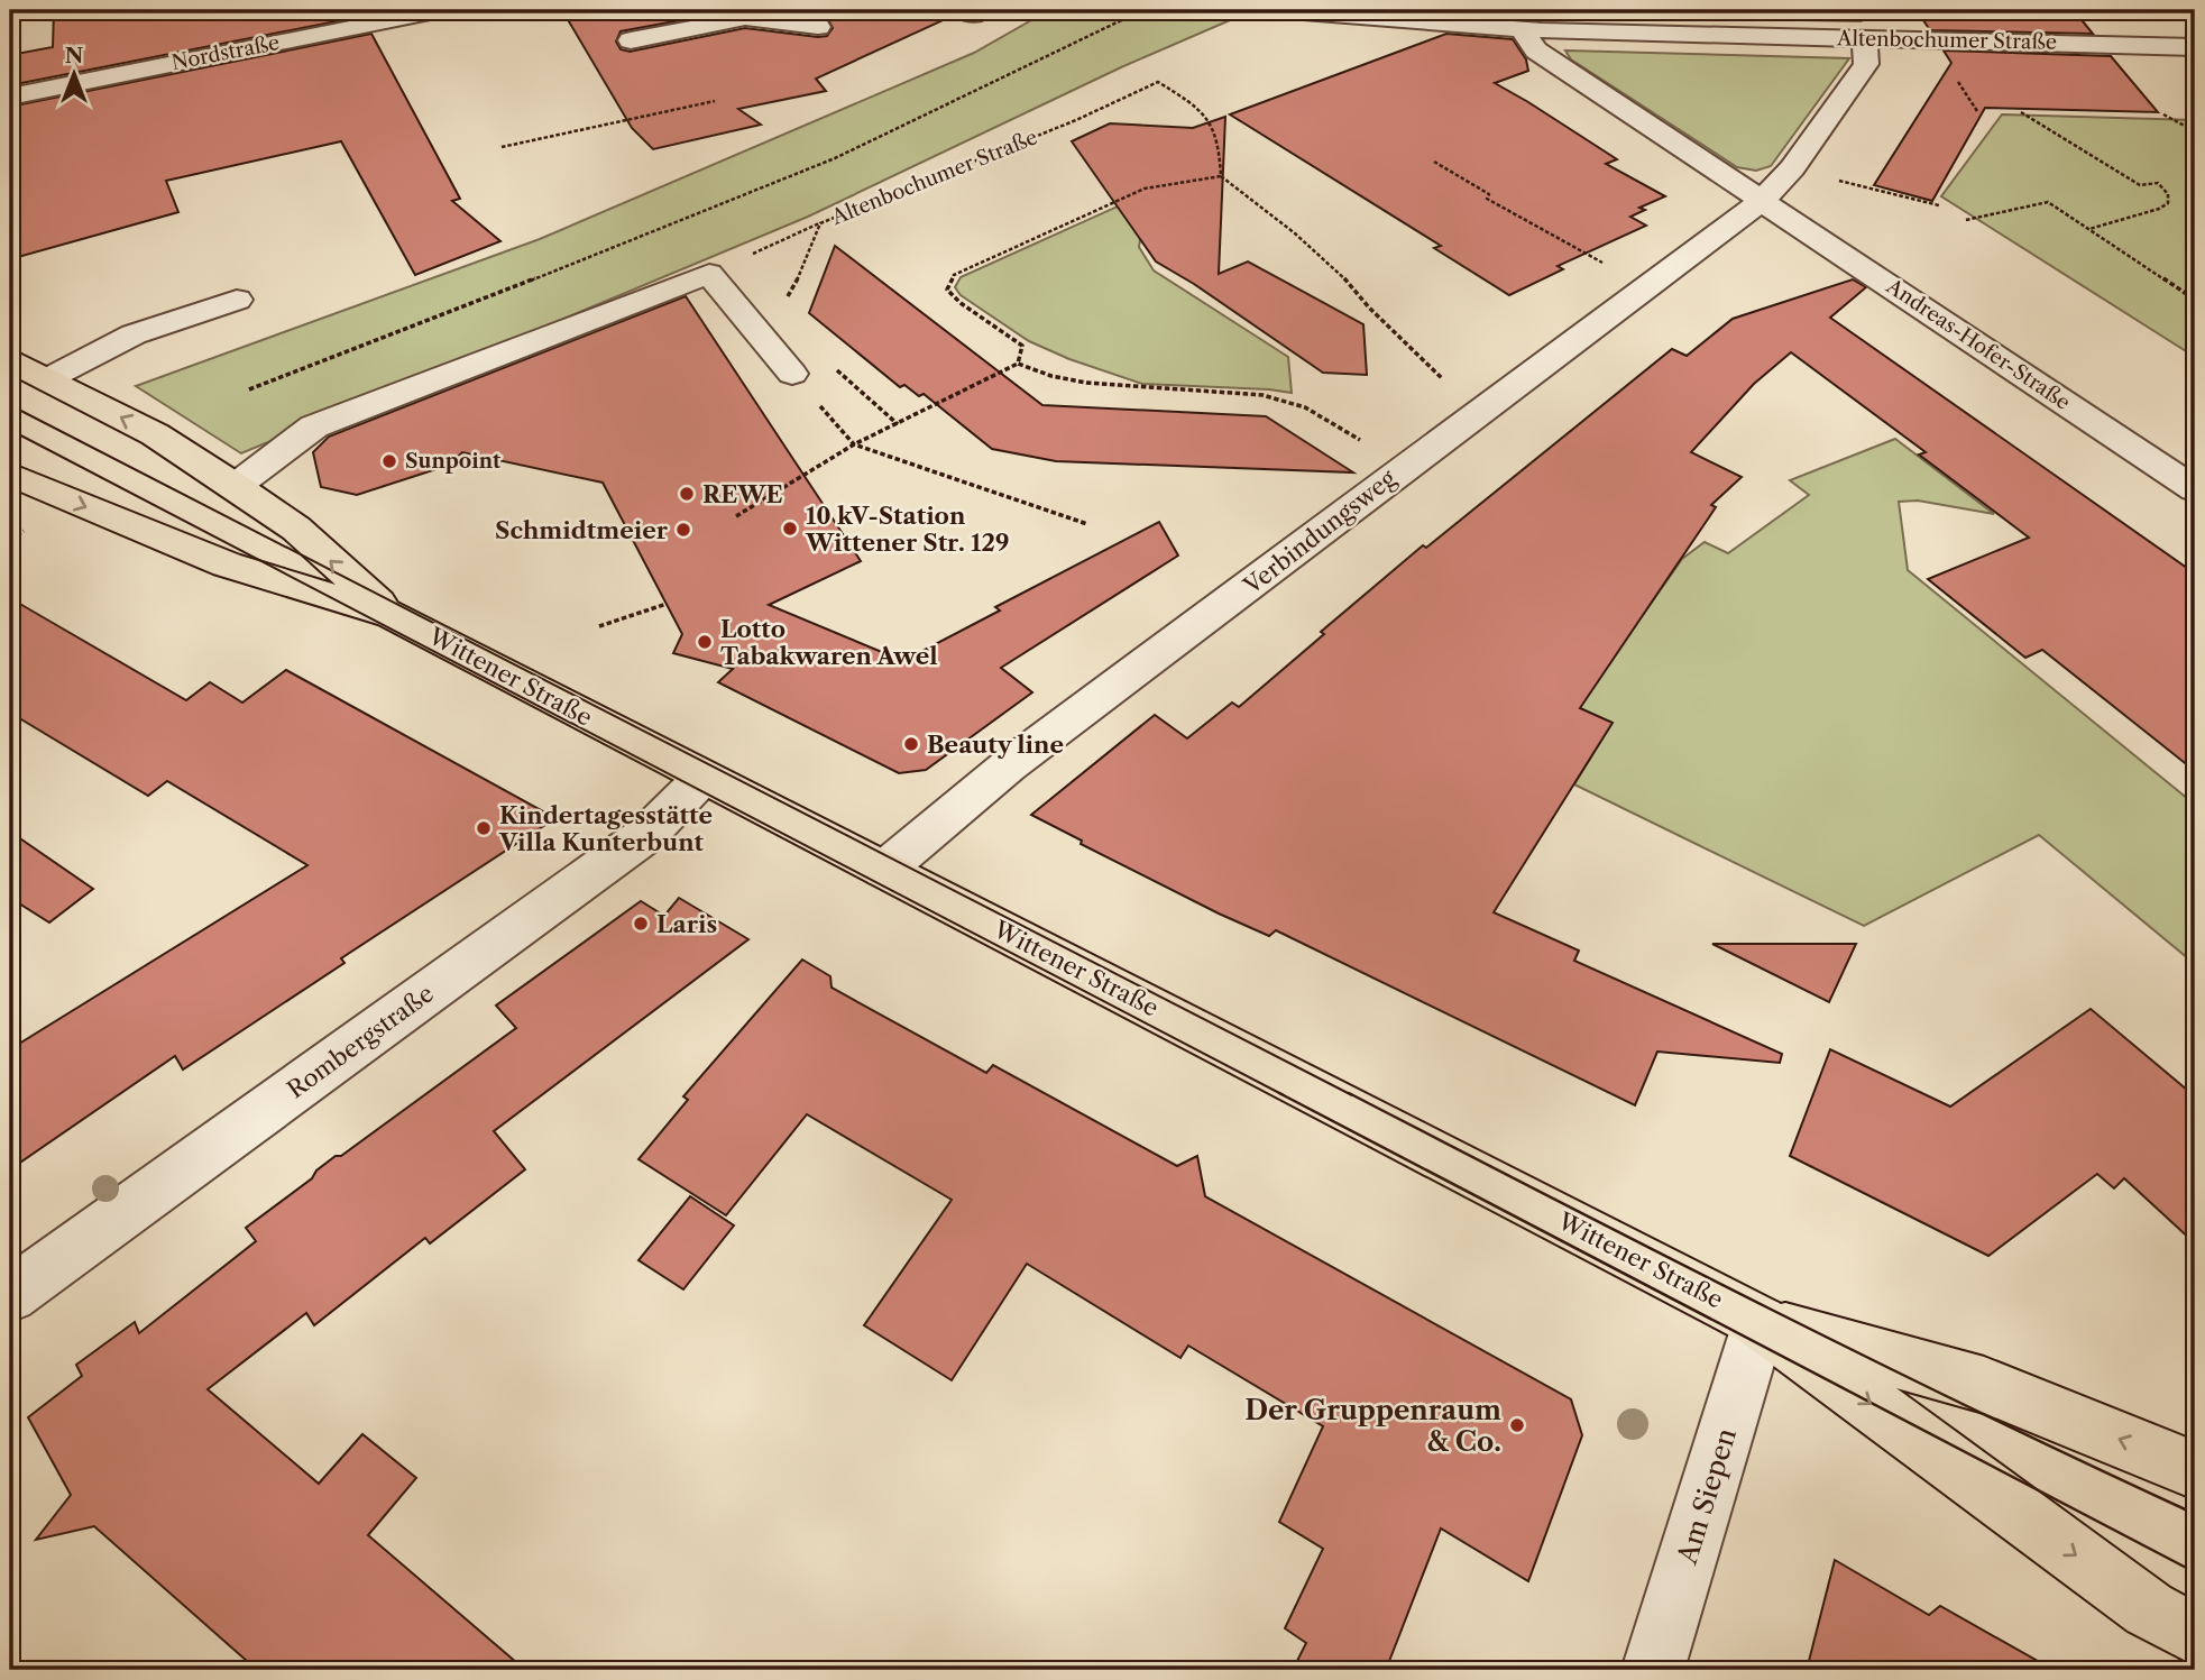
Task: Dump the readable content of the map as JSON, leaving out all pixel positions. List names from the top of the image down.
{
  "streets": {
    "main road": ["Wittener Straße"],
    "street": [
      "Altenbochumer Straße",
      "Nordstraße",
      "Andreas-Hofer-Straße",
      "Verbindungsweg",
      "Rombergstraße",
      "Am Siepen"
    ]
  },
  "crossings": [
    ["Altenbochumer Straße", "Andreas-Hofer-Straße"],
    ["Andreas-Hofer-Straße", "Verbindungsweg"],
    ["Verbindungsweg", "Wittener Straße"],
    ["Wittener Straße", "Rombergstraße"],
    ["Wittener Straße", "Am Siepen"]
  ],
  "places": [
    "Sunpoint",
    "REWE",
    "10 kV-Station Wittener Str. 129",
    "Schmidtmeier",
    "Lotto Tabakwaren Awel",
    "Beauty line",
    "Kindertagesstätte Villa Kunterbunt",
    "Laris",
    "Der Gruppenraum & Co."
  ],
  "north": "top"
}
